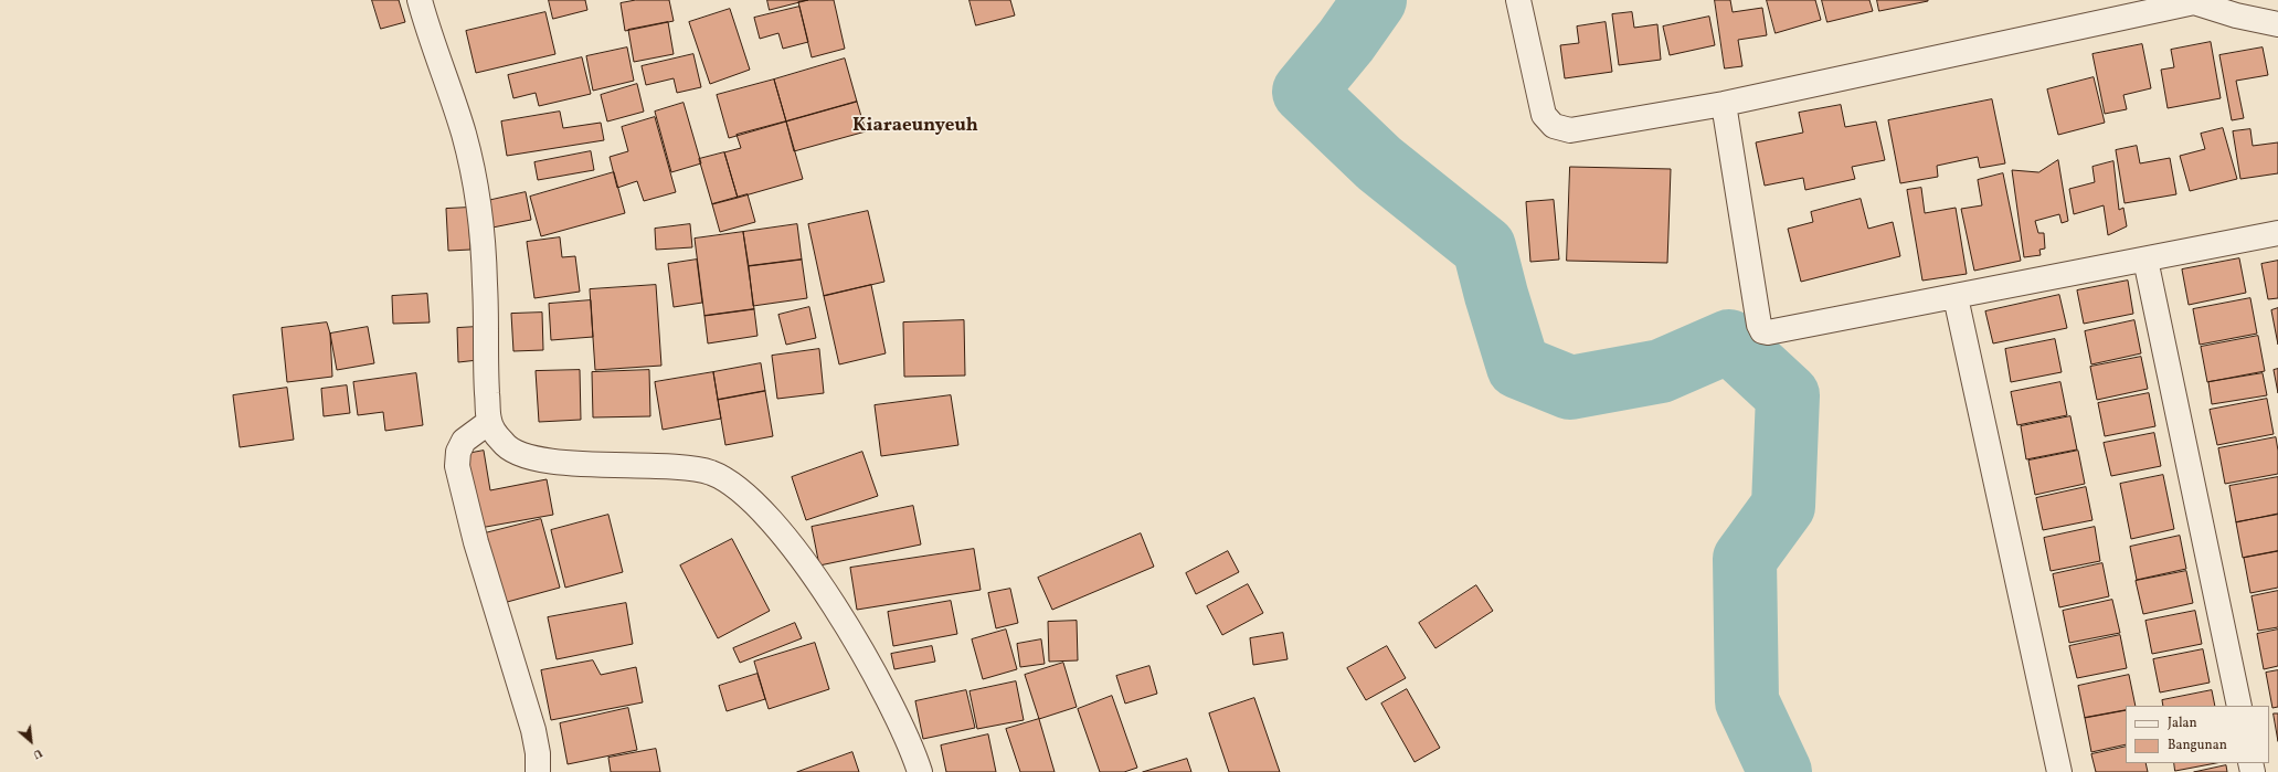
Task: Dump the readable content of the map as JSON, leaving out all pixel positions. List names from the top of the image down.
{
  "districts": ["Kiaraeunyeuh"],
  "legend": ["Jalan", "Bangunan"],
  "north": "bottom right"
}
